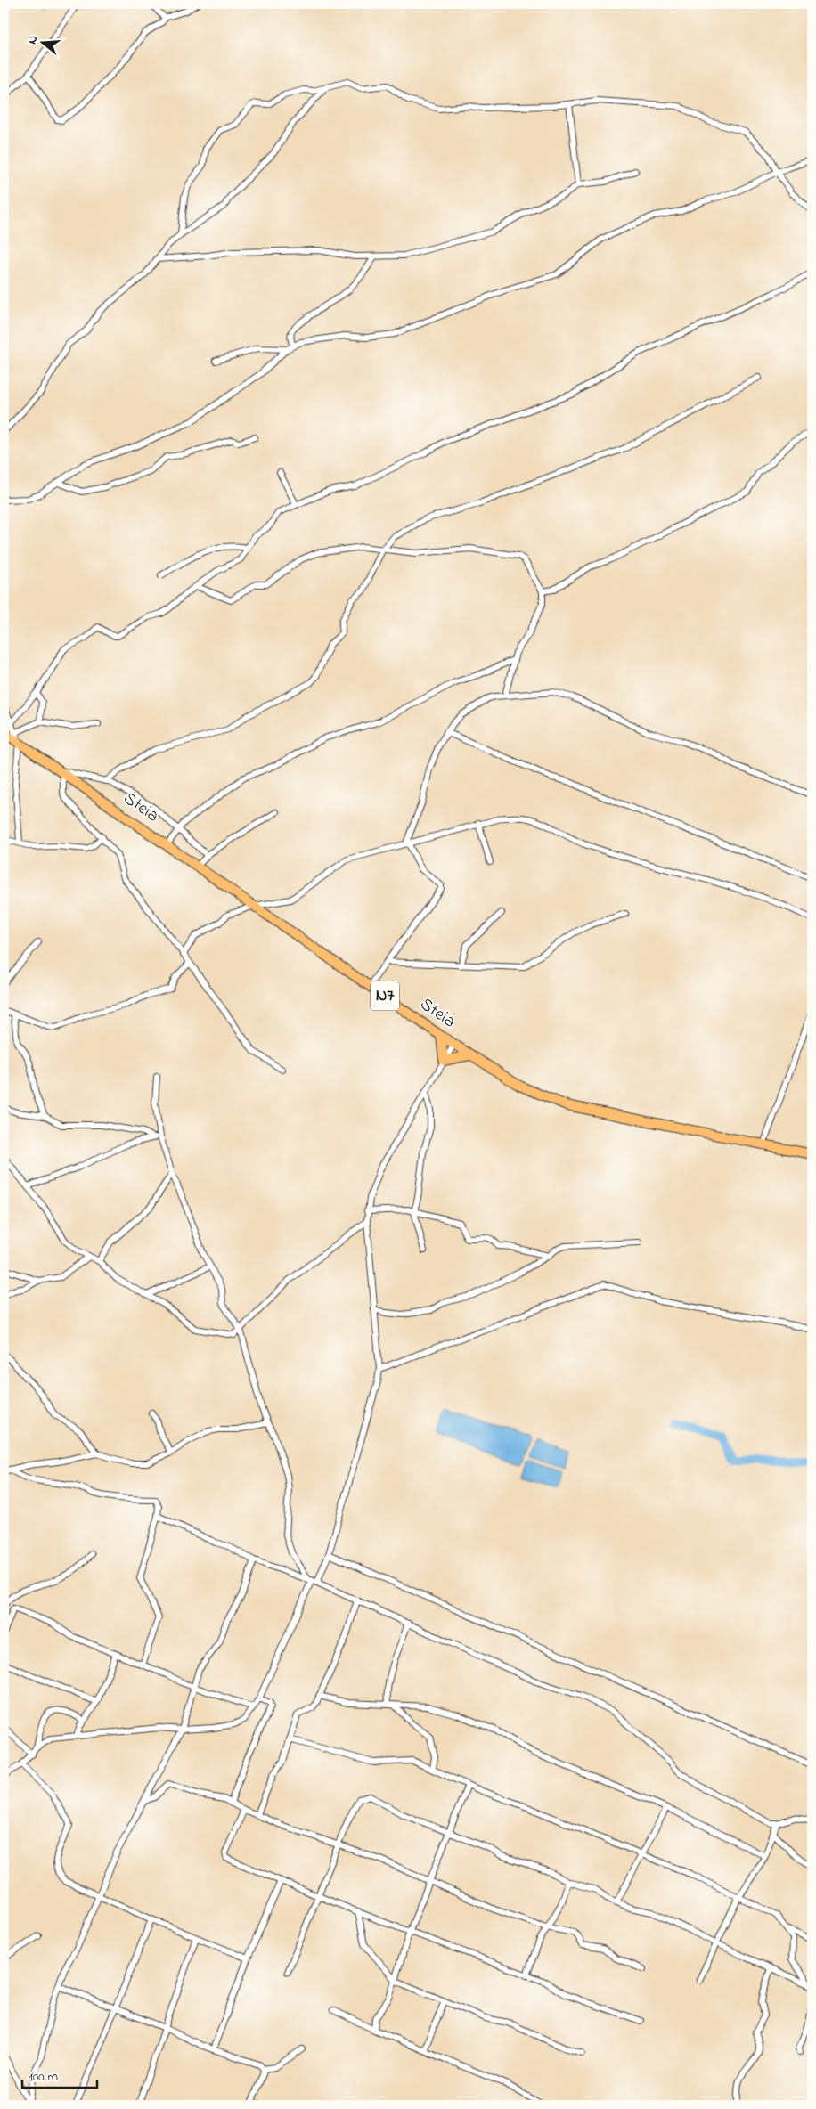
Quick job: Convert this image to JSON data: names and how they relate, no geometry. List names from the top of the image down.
{
  "streets": {
    "main road": ["Steia", "N7"]
  },
  "scale_bar": "100 m",
  "north": "left"
}
